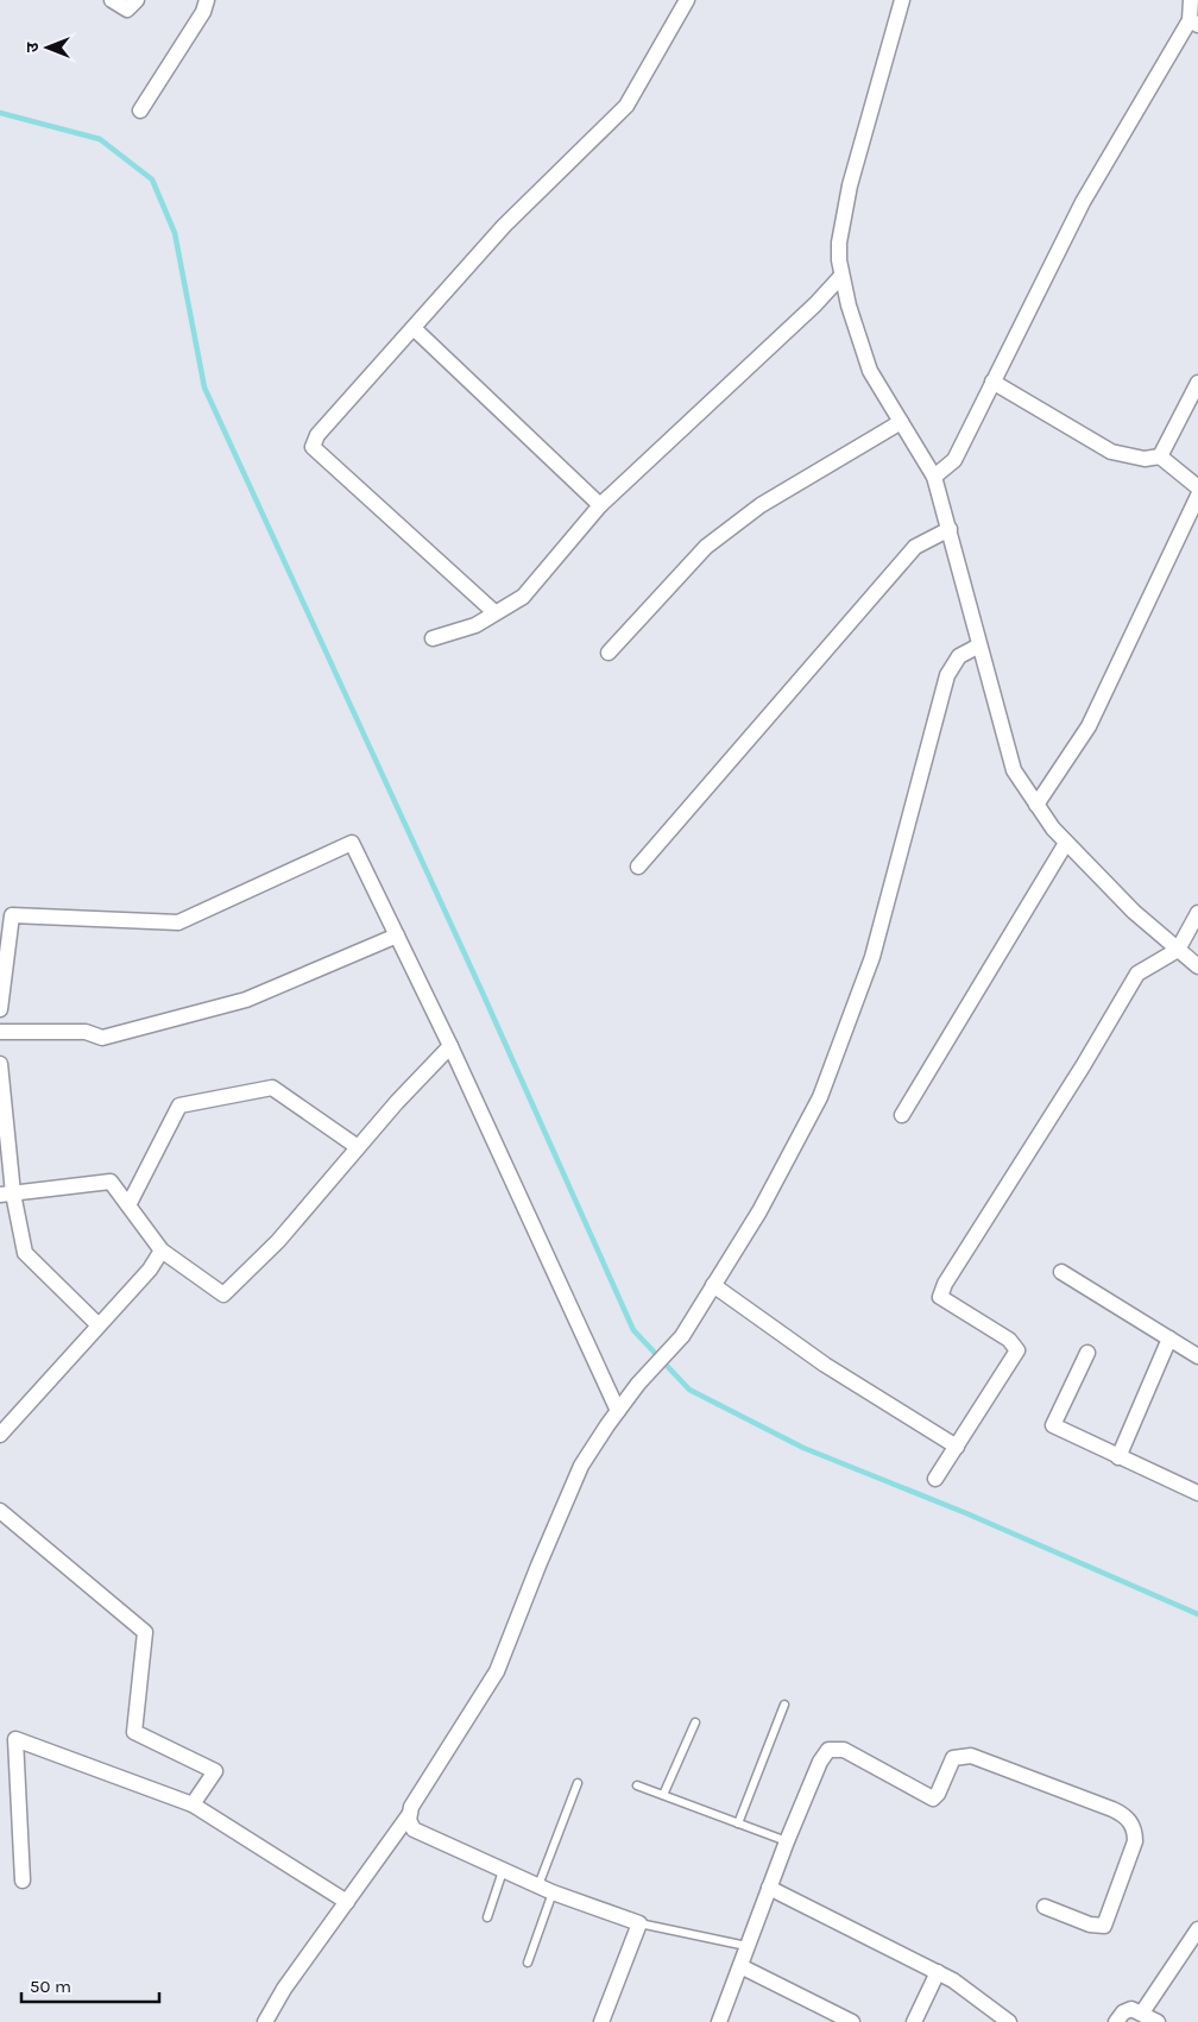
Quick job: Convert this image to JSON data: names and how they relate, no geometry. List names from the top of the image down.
{
  "scale_bar": "50 m",
  "north": "left"
}
